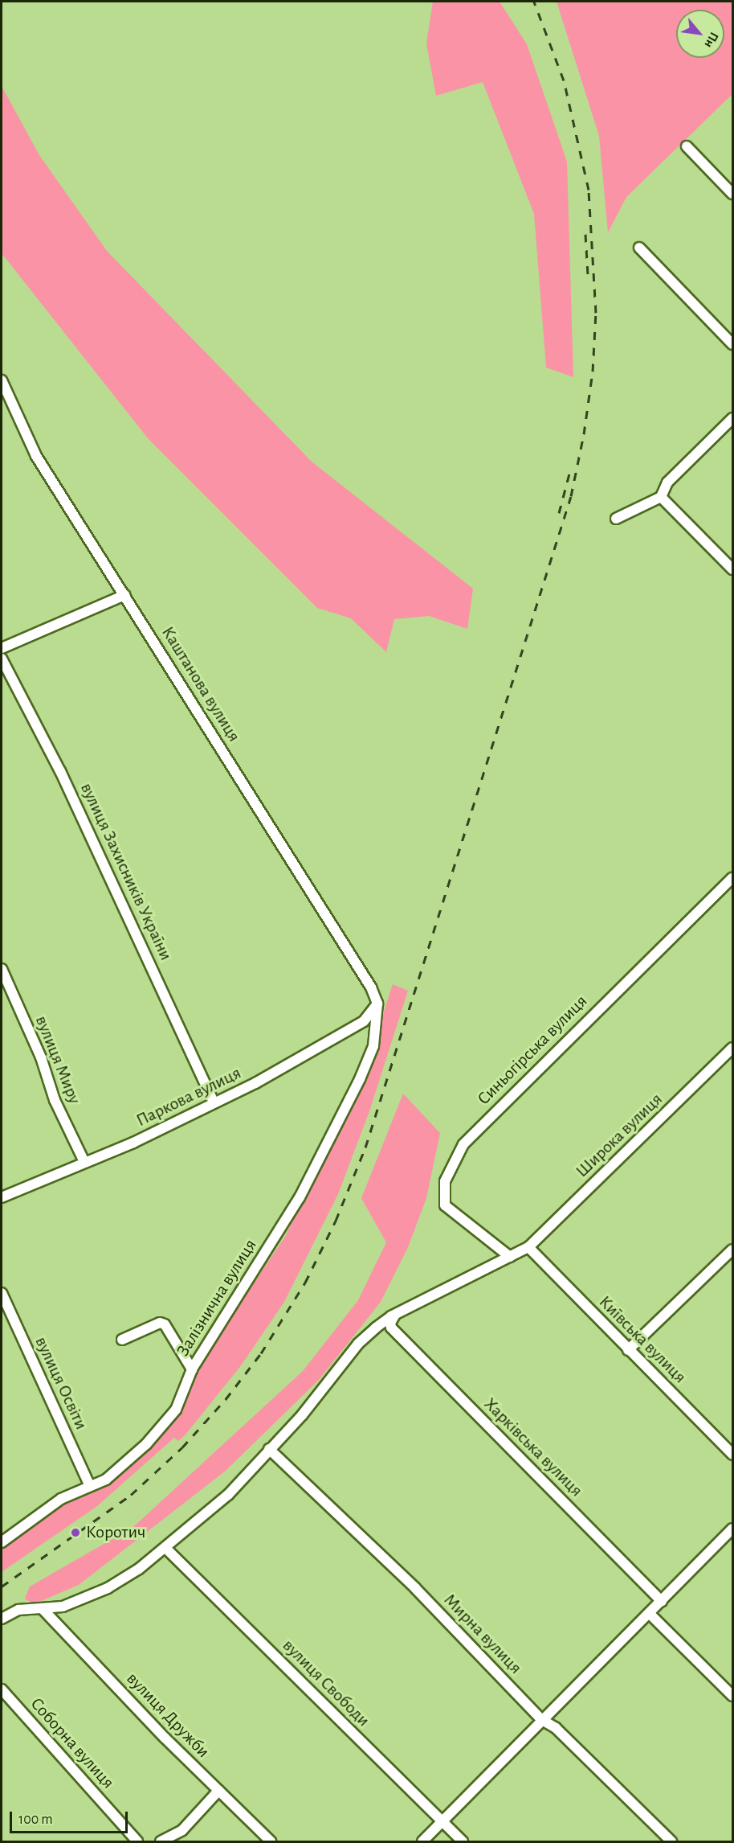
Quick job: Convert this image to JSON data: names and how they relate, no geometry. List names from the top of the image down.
{
  "streets": {
    "street": [
      "Каштанова вулиця",
      "вулиця Захисників України",
      "Синьогірська вулиця",
      "вулиця Миру",
      "Паркова вулиця",
      "Широка вулиця",
      "Залізнична вулиця",
      "Київська вулиця",
      "вулиця Освіти",
      "Харківська вулиця",
      "Мирна вулиця",
      "вулиця Свободи",
      "вулиця Дружби",
      "Соборна вулиця"
    ]
  },
  "crossings": [
    ["Каштанова вулиця", "Паркова вулиця"],
    ["Каштанова вулиця", "Залізнична вулиця"],
    ["вулиця Захисників України", "Паркова вулиця"],
    ["Синьогірська вулиця", "Широка вулиця"],
    ["вулиця Миру", "Паркова вулиця"],
    ["Паркова вулиця", "Залізнична вулиця"],
    ["Широка вулиця", "Київська вулиця"],
    ["Широка вулиця", "Харківська вулиця"],
    ["Широка вулиця", "Мирна вулиця"],
    ["Широка вулиця", "вулиця Свободи"],
    ["Широка вулиця", "вулиця Дружби"],
    ["Залізнична вулиця", "вулиця Освіти"]
  ],
  "places": ["Коротич"],
  "scale_bar": "100 m",
  "north": "bottom right"
}
